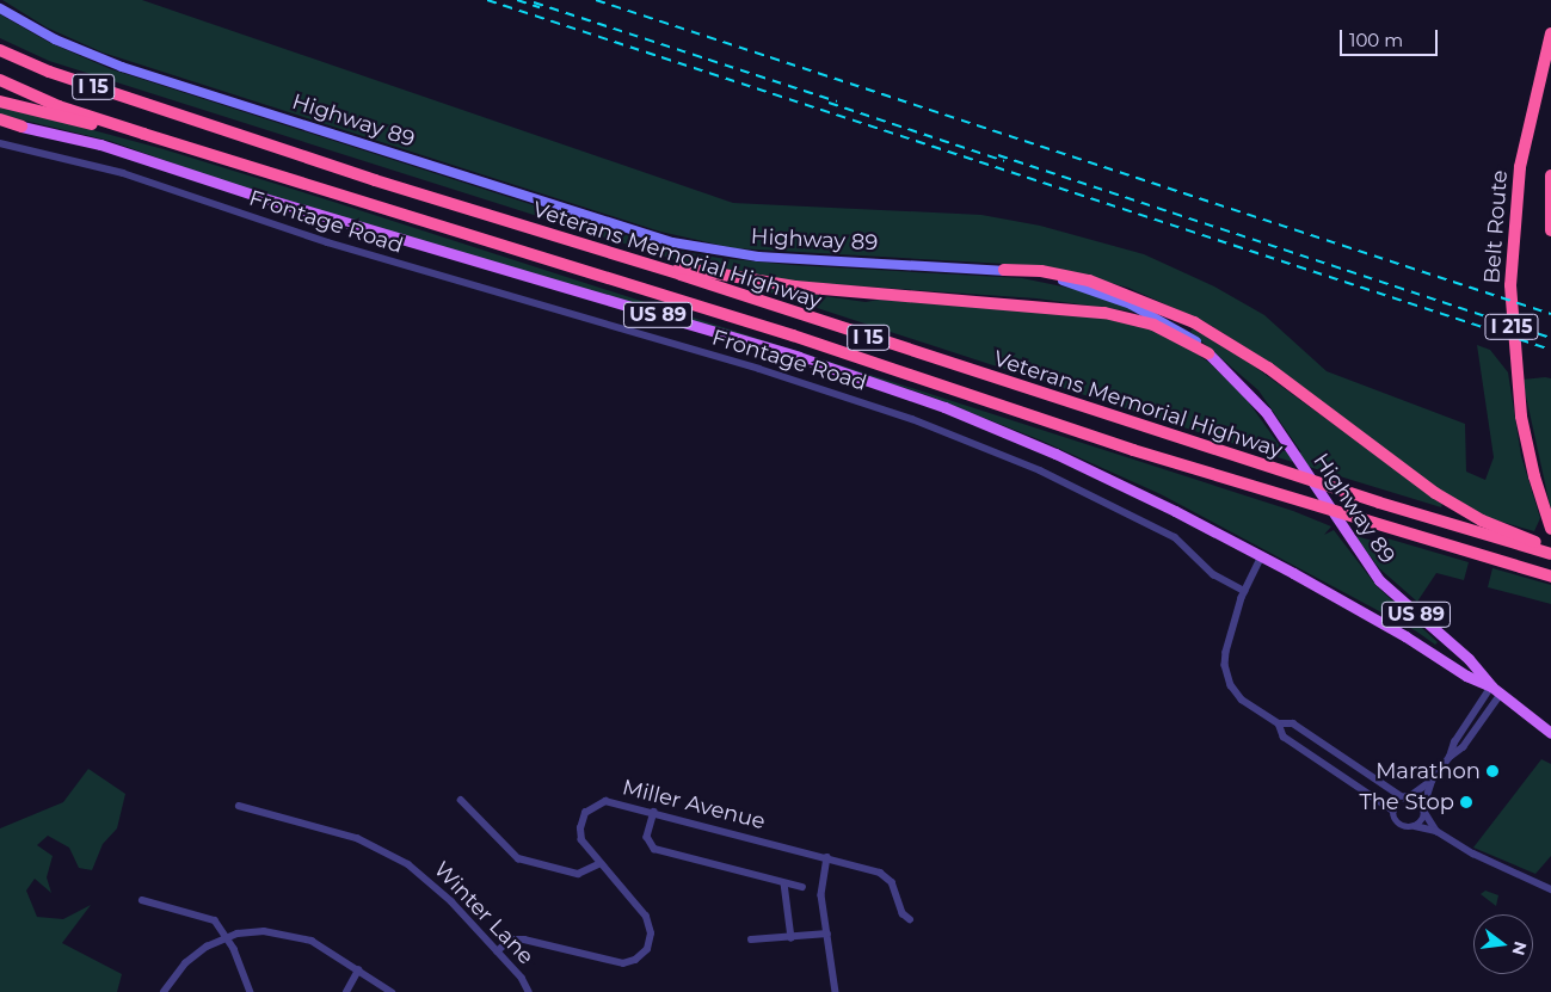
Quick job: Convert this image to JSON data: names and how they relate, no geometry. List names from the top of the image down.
{
  "streets": {
    "highway": [
      "I 15",
      "Belt Route",
      "Veterans Memorial Highway",
      "I 215"
    ],
    "main road": ["Highway 89", "US 89"],
    "street": ["Frontage Road", "Miller Avenue", "Winter Lane"]
  },
  "crossings": [
    ["Miller Avenue", "Winter Lane"]
  ],
  "places": ["Marathon", "The Stop"],
  "scale_bar": "100 m",
  "north": "right"
}
